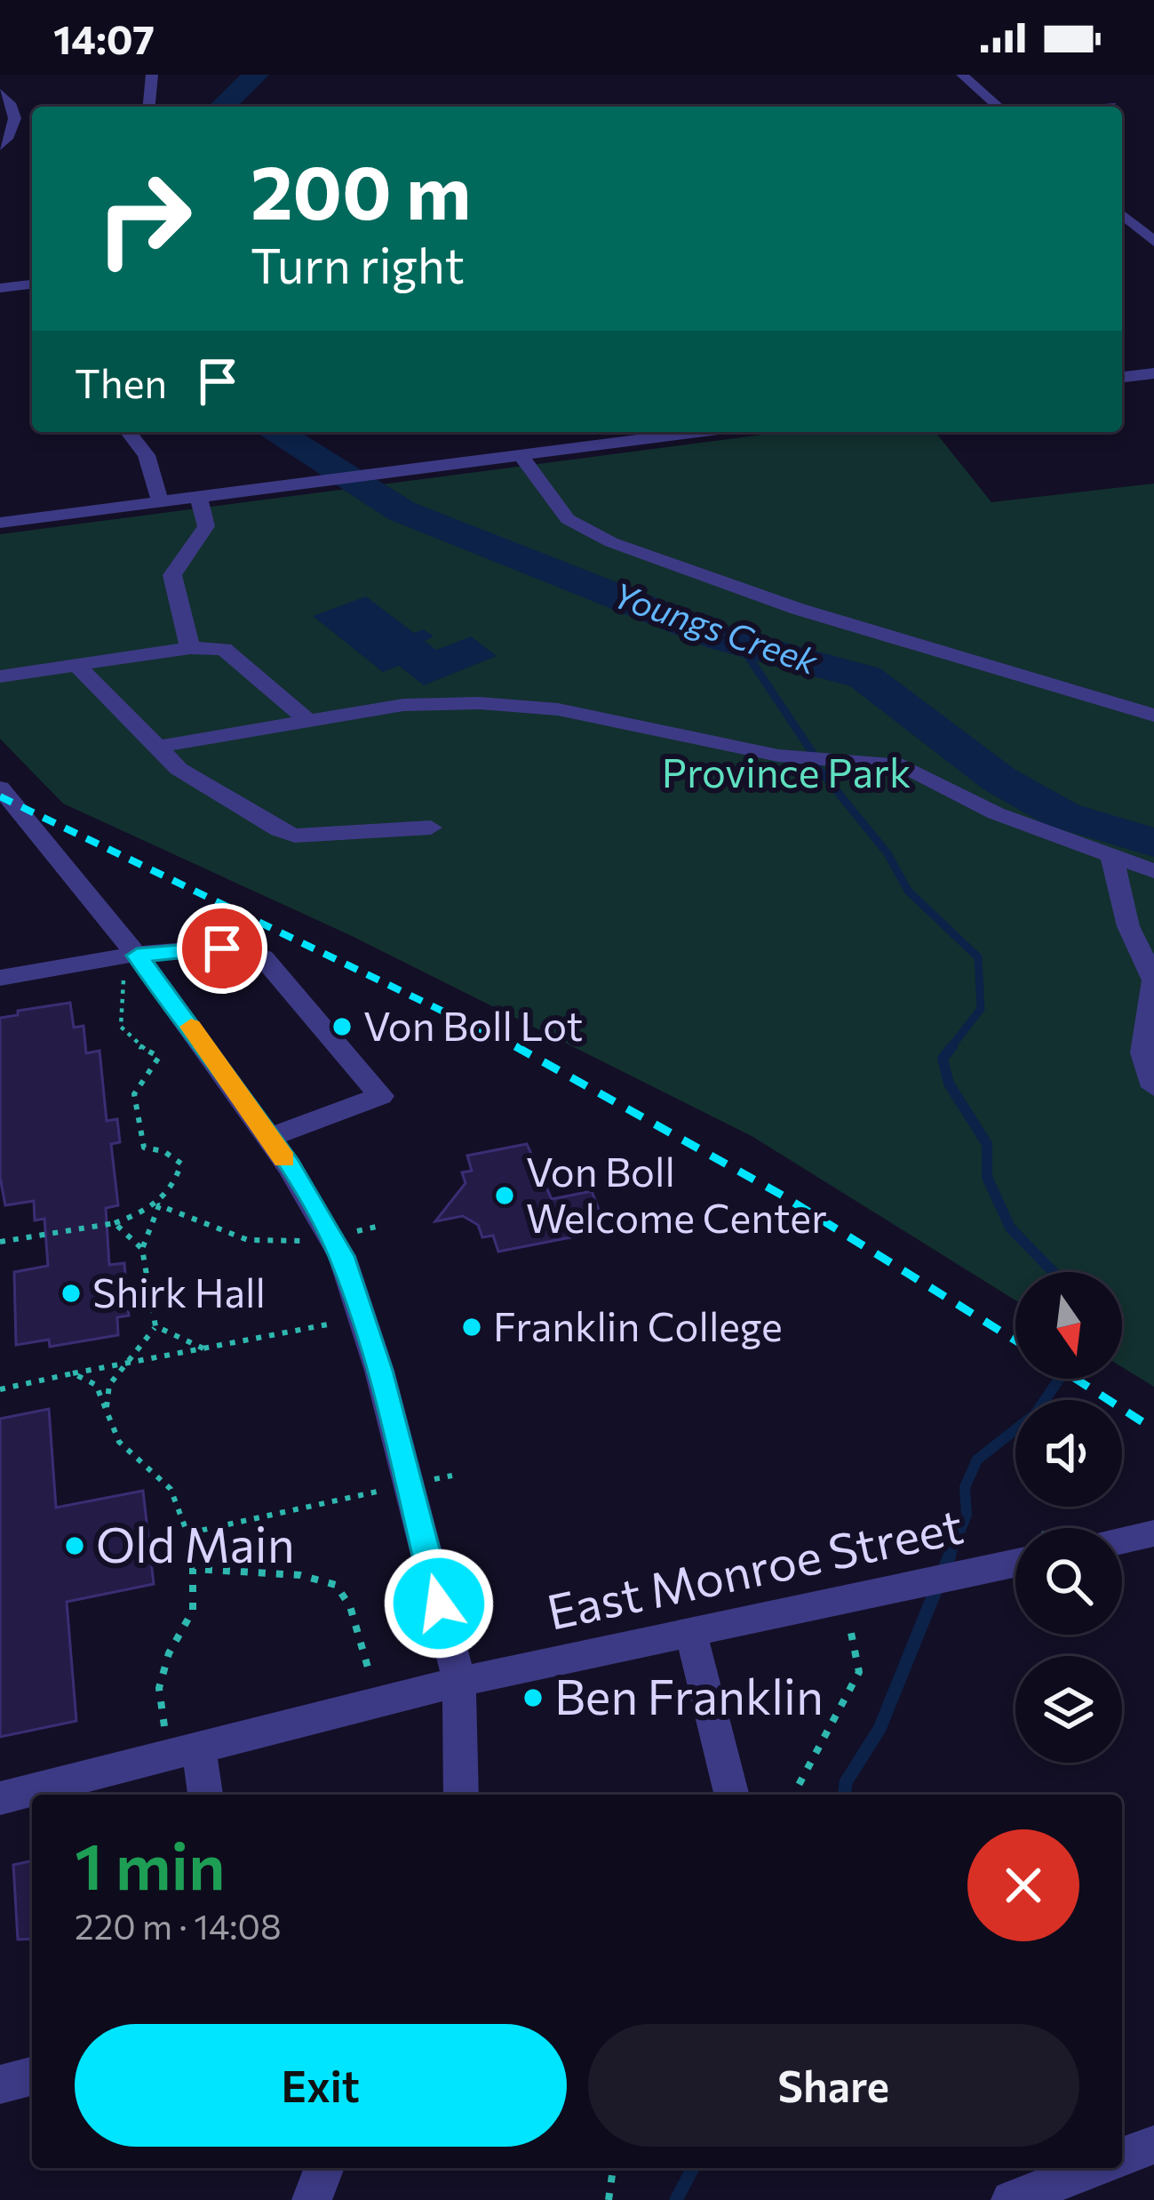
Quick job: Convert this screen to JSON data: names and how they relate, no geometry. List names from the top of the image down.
{
  "streets": {
    "street": ["East Monroe Street"]
  },
  "water": ["Youngs Creek"],
  "parks": ["Province Park"],
  "places": [
    "Von Boll Lot",
    "Von Boll Welcome Center",
    "Shirk Hall",
    "Franklin College",
    "Old Main",
    "Ben Franklin"
  ],
  "north": "bottom",
  "page": {
    "status": "14:07",
    "turn": ["200 m", "Turn right"],
    "then": "Then",
    "heading": ["1 min", "220 m · 14:08"],
    "buttons": ["Exit", "Share"]
  }
}
